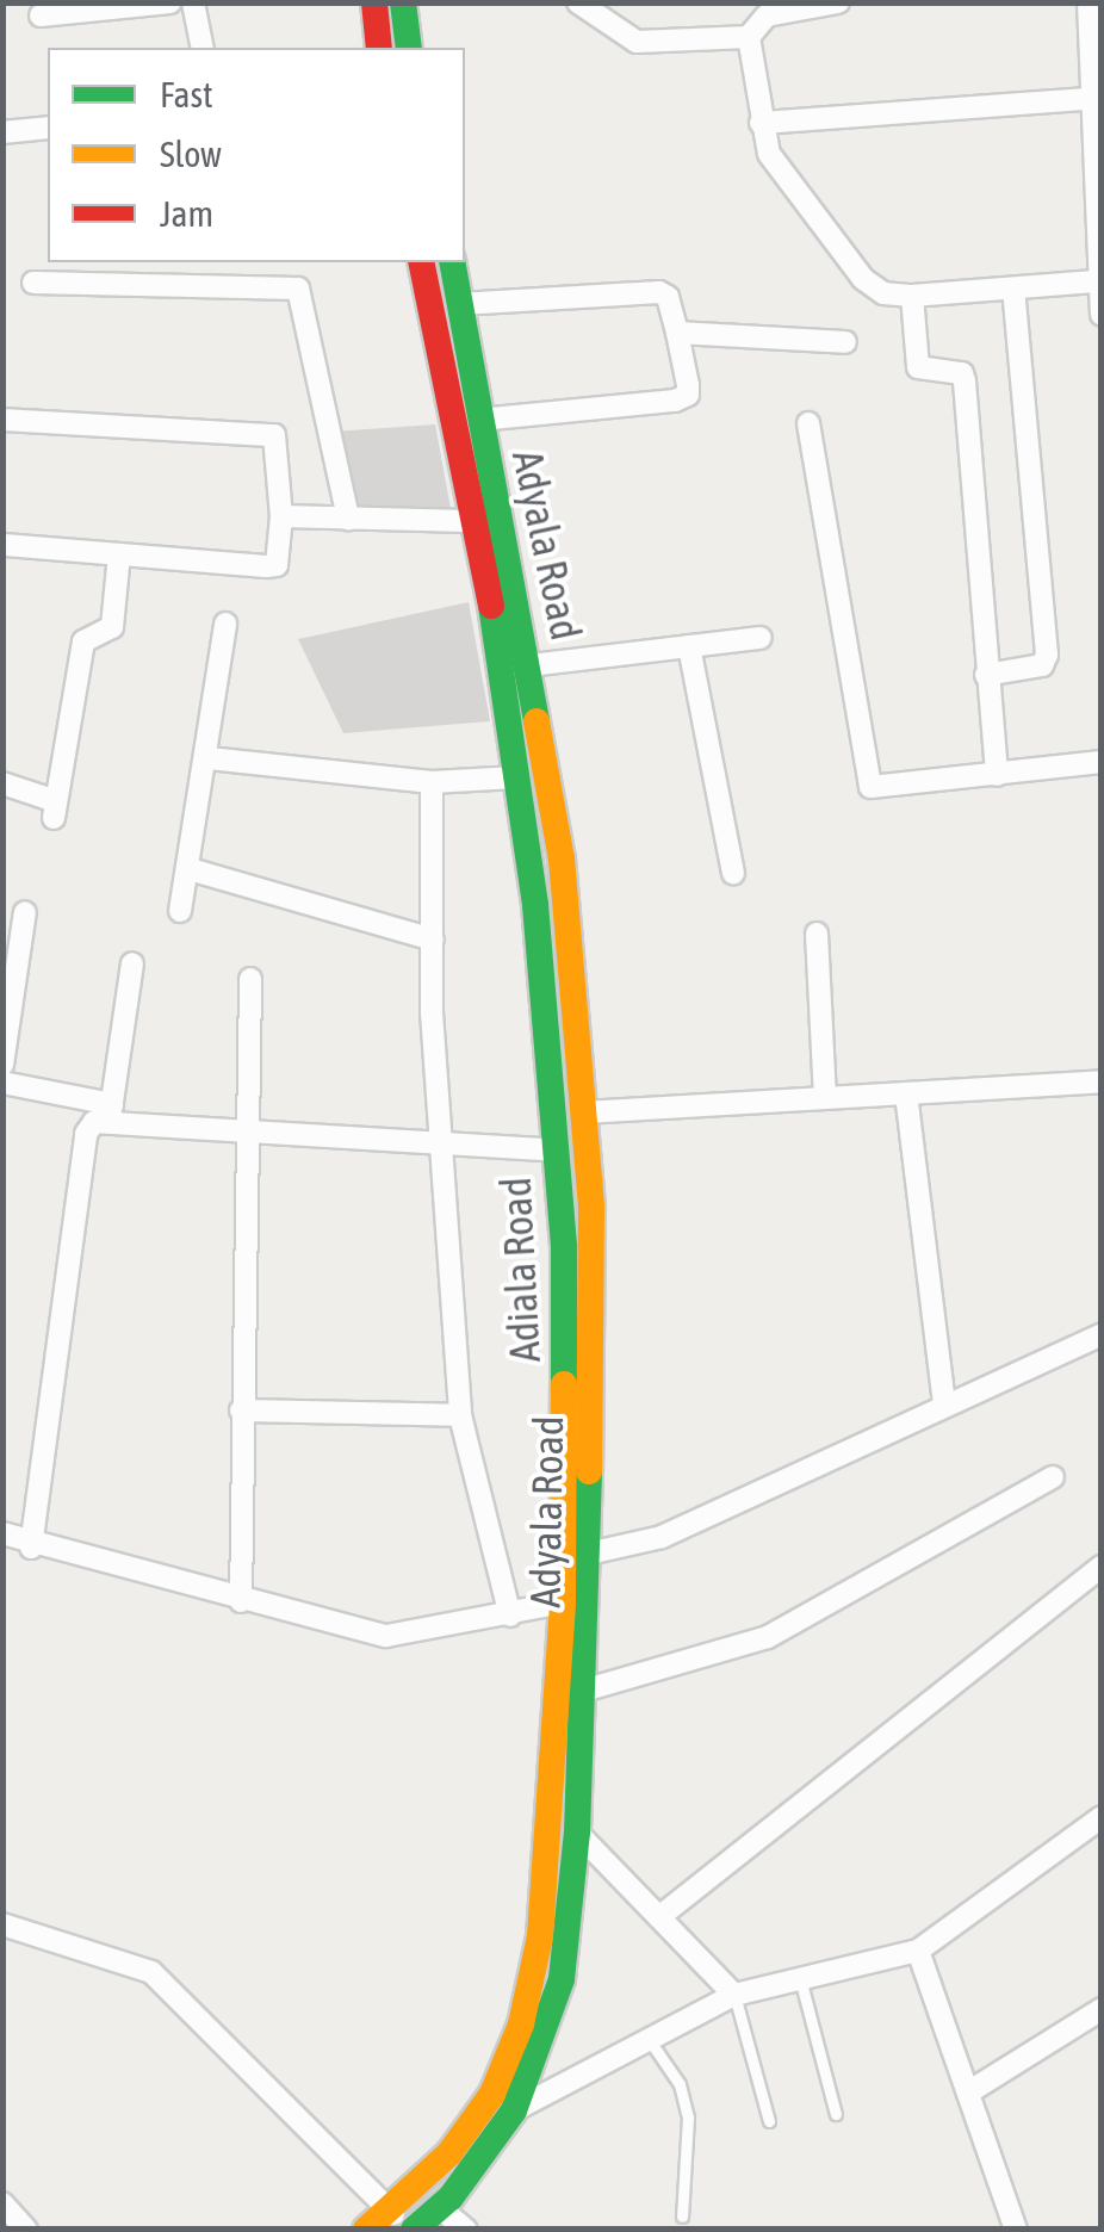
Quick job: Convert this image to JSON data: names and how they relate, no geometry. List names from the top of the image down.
{
  "streets": {
    "main road": ["Adyala Road", "Adiala Road"]
  },
  "legend": ["Fast", "Slow", "Jam"]
}
